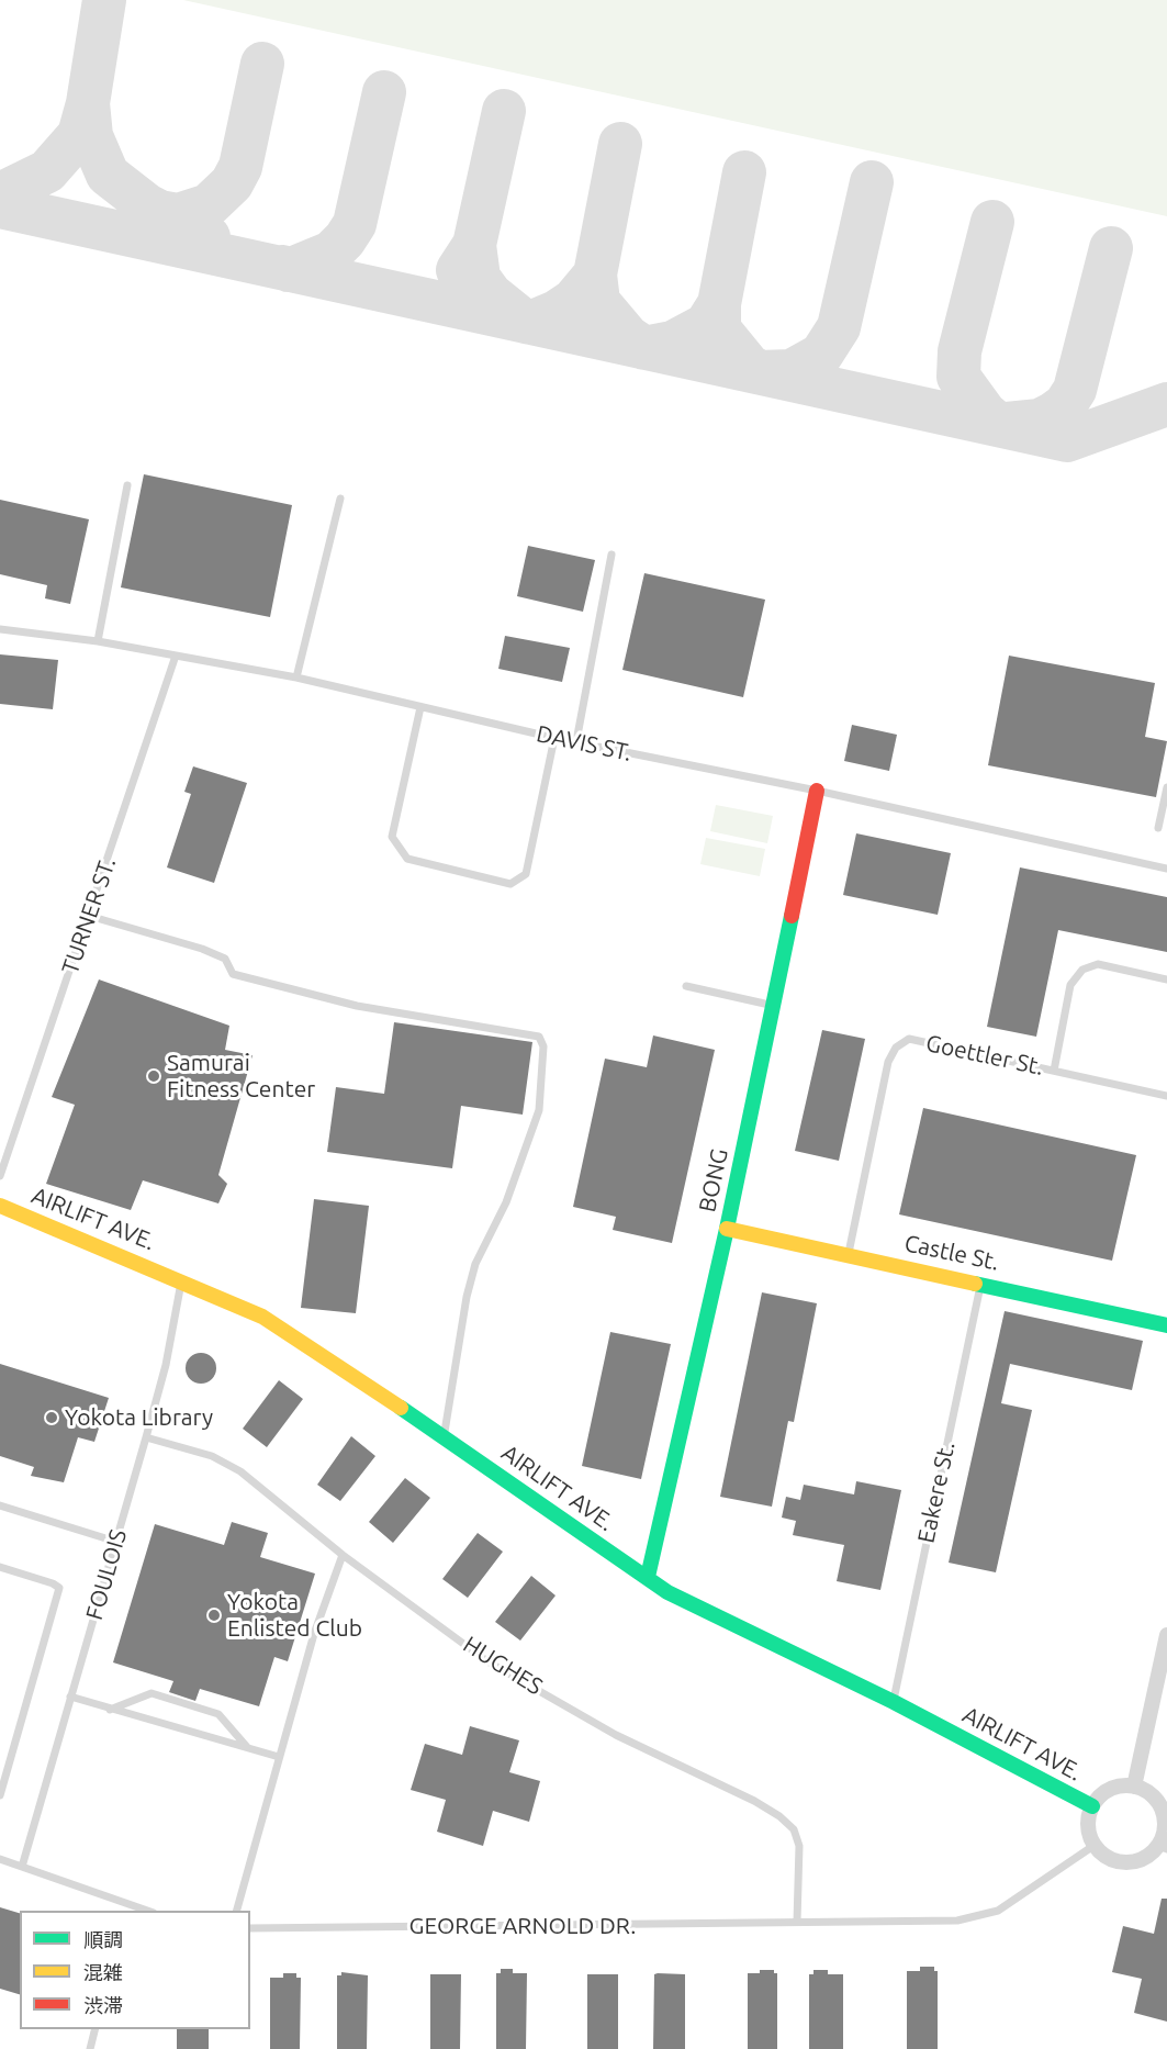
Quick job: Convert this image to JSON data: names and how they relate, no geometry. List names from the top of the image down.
{
  "streets": {
    "street": ["BONG", "AIRLIFT AVE.", "Castle St."],
    "lane": [
      "DAVIS ST.",
      "TURNER ST.",
      "Goettler St.",
      "Eakere St.",
      "FOULOIS",
      "HUGHES",
      "GEORGE ARNOLD DR."
    ]
  },
  "crossings": [
    ["DAVIS ST.", "TURNER ST."],
    ["DAVIS ST.", "BONG"],
    ["Goettler St.", "Castle St."],
    ["BONG", "AIRLIFT AVE."],
    ["BONG", "Castle St."],
    ["AIRLIFT AVE.", "Eakere St."],
    ["AIRLIFT AVE.", "FOULOIS"],
    ["AIRLIFT AVE.", "GEORGE ARNOLD DR."],
    ["Castle St.", "Eakere St."],
    ["FOULOIS", "HUGHES"],
    ["HUGHES", "GEORGE ARNOLD DR."]
  ],
  "places": ["Samurai Fitness Center", "Yokota Library", "Yokota Enlisted Club"],
  "legend": ["順調", "混雑", "渋滞"]
}
